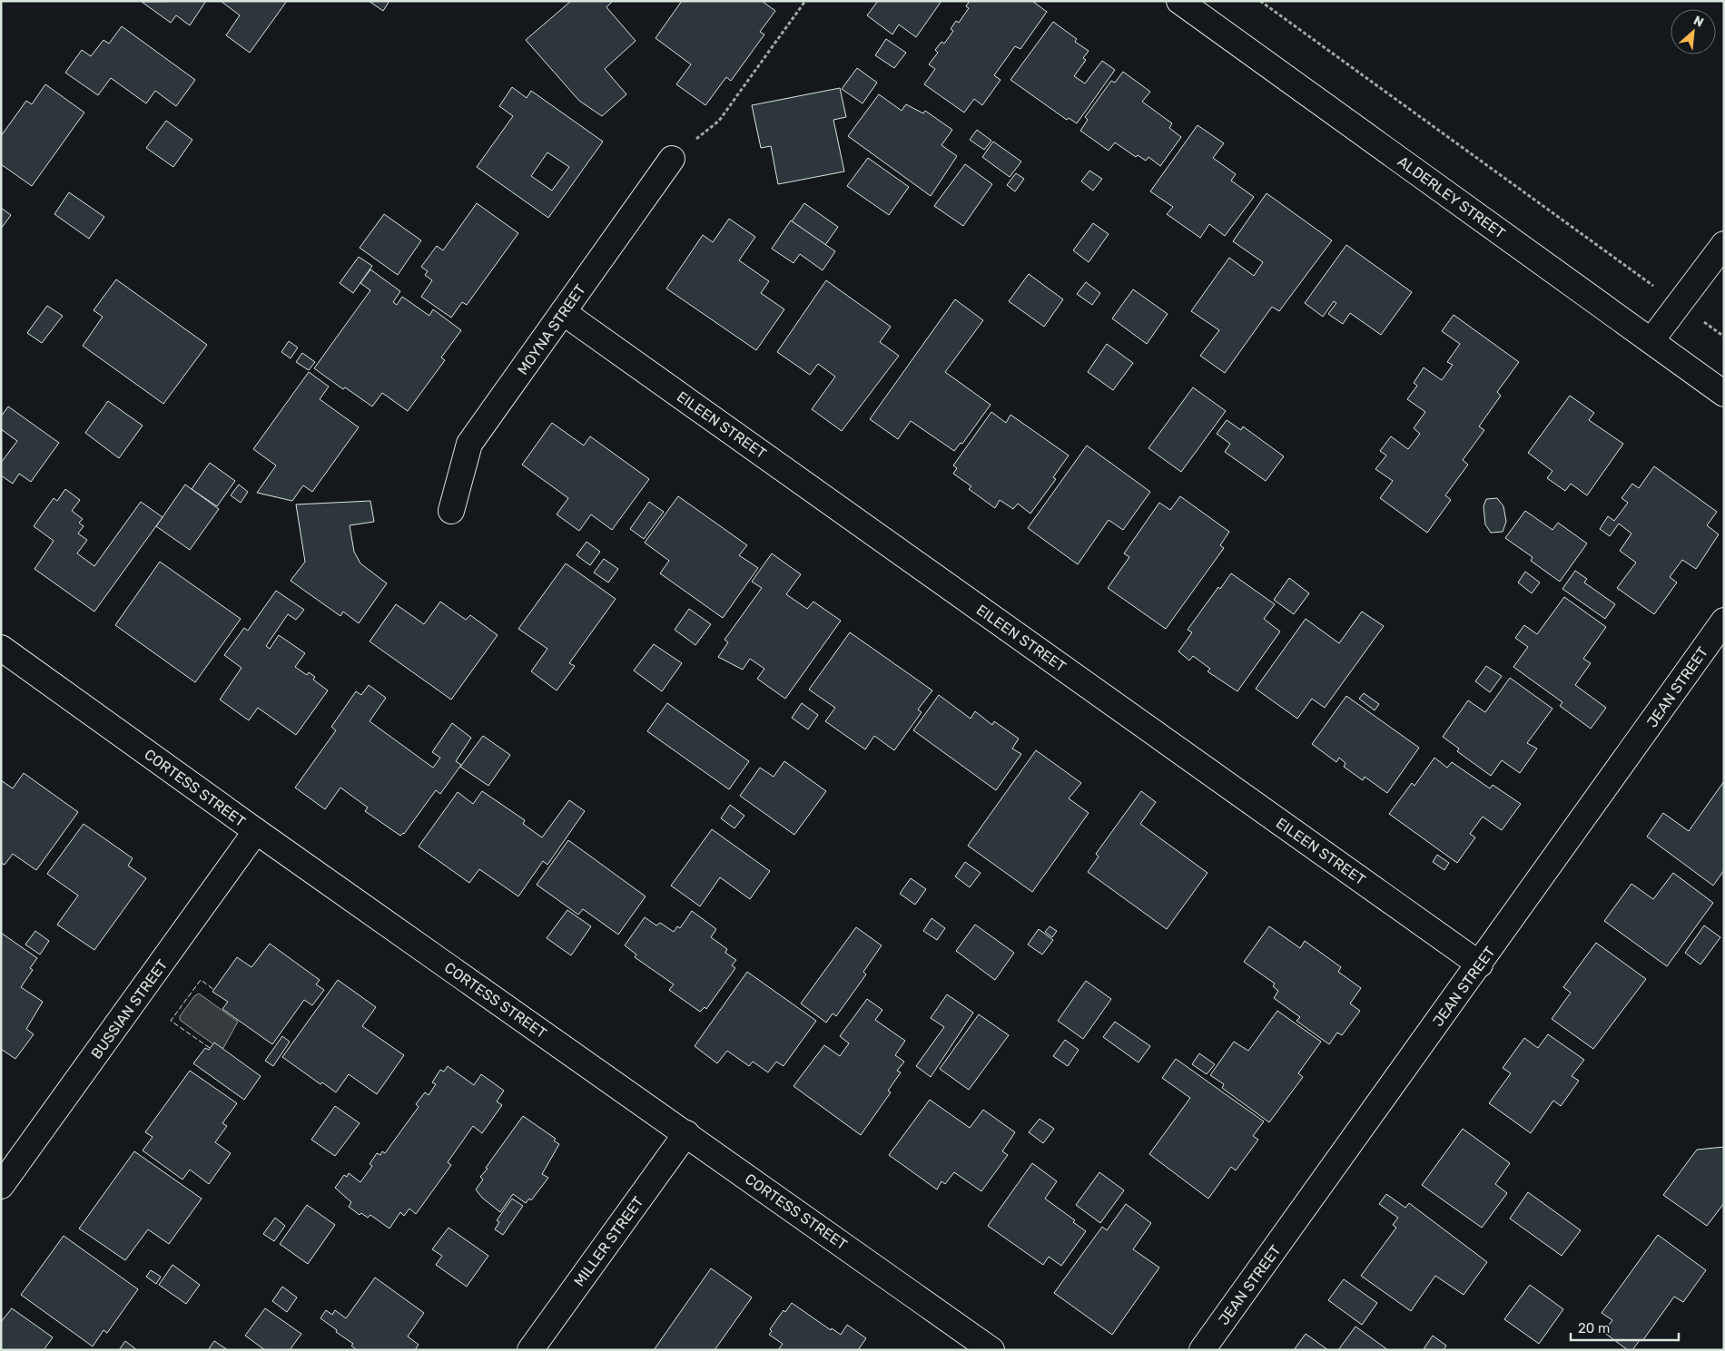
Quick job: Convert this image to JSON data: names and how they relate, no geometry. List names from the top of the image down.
{
  "streets": {
    "street": [
      "ALDERLEY STREET",
      "MOYNA STREET",
      "EILEEN STREET",
      "JEAN STREET",
      "CORTESS STREET",
      "BUSSIAN STREET",
      "MILLER STREET"
    ]
  },
  "crossings": [
    ["MOYNA STREET", "EILEEN STREET"],
    ["EILEEN STREET", "JEAN STREET"],
    ["CORTESS STREET", "BUSSIAN STREET"],
    ["CORTESS STREET", "MILLER STREET"]
  ],
  "scale_bar": "20 m",
  "north": "top right"
}
